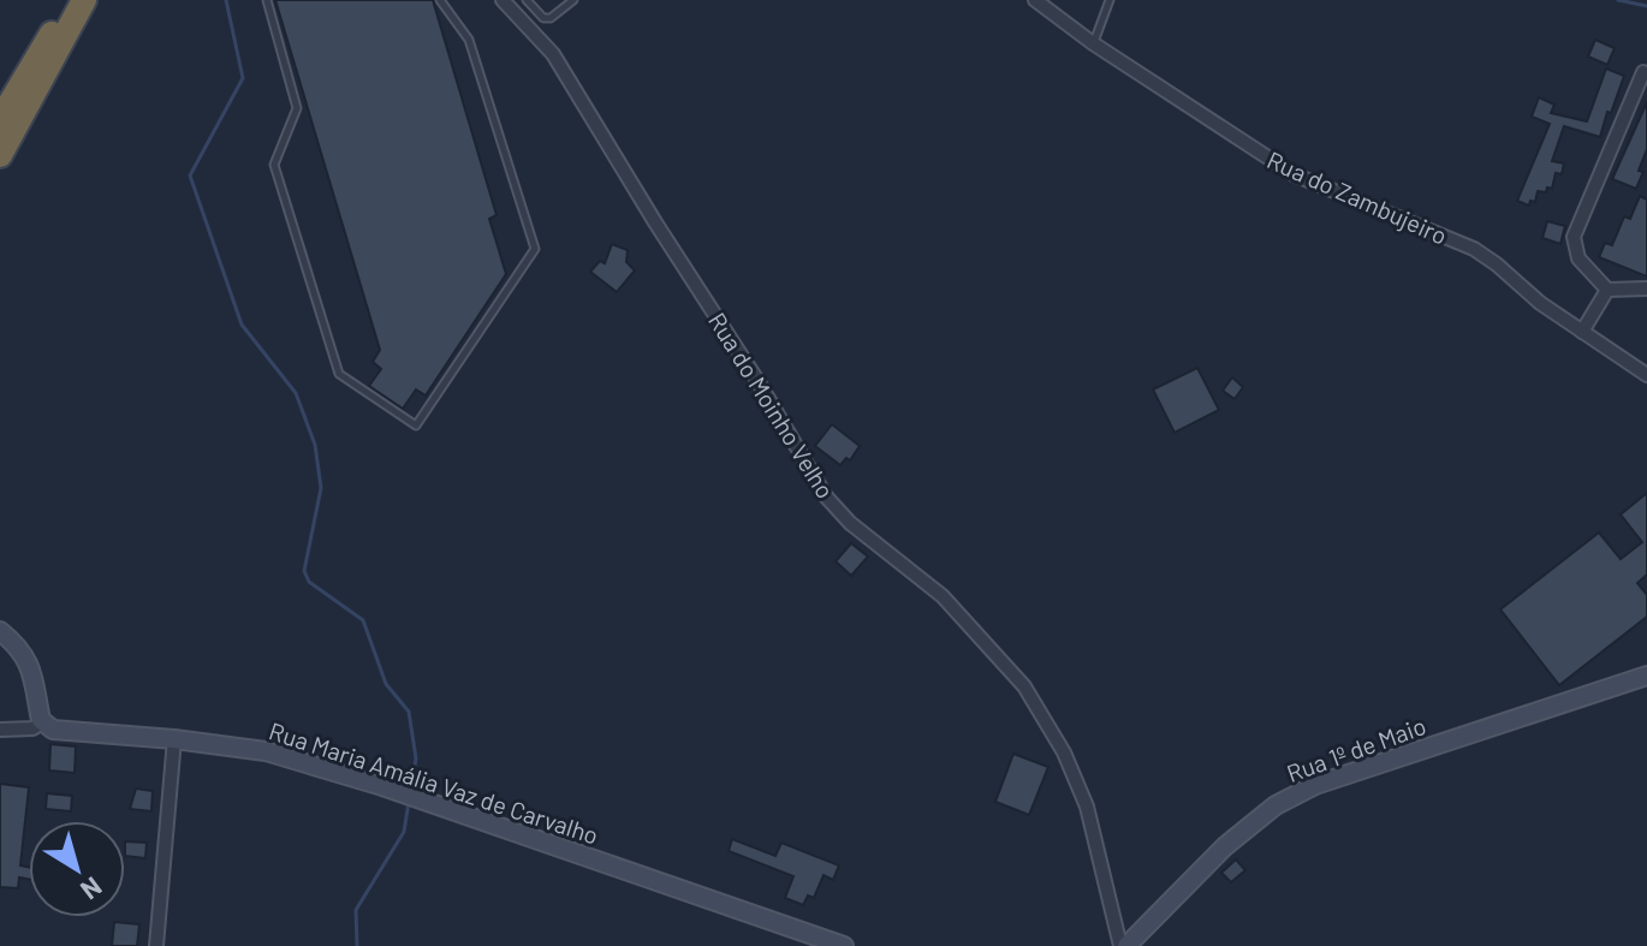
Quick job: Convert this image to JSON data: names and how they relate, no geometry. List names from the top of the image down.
{
  "streets": {
    "street": [
      "Rua do Zambujeiro",
      "Rua do Moinho Velho",
      "Rua 1º de Maio",
      "Rua Maria Amália Vaz de Carvalho"
    ]
  },
  "crossings": [
    ["Rua do Moinho Velho", "Rua 1º de Maio"]
  ],
  "north": "bottom right"
}
